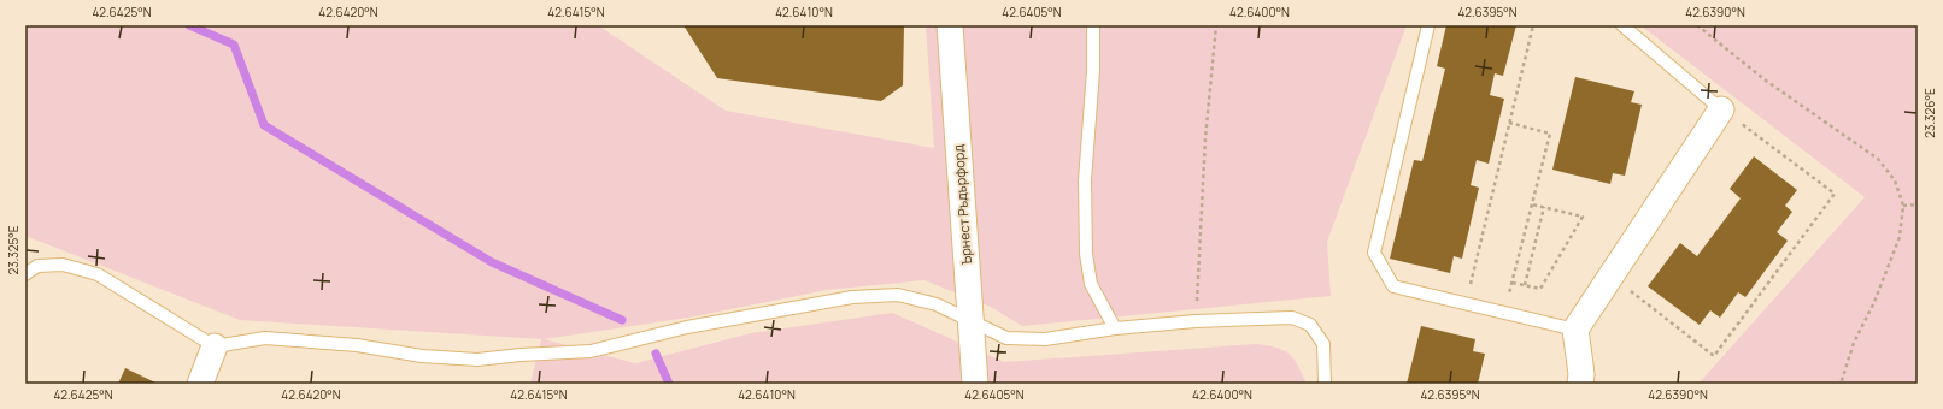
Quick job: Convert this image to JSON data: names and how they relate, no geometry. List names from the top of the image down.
{
  "streets": {
    "street": ["Ърнест Ръдърфорд"]
  },
  "coordinates": [
    "42.6425°N",
    "42.6420°N",
    "42.6415°N",
    "42.6410°N",
    "42.6405°N",
    "42.6400°N",
    "42.6395°N",
    "42.6390°N",
    "23.326°E",
    "23.325°E"
  ]
}
